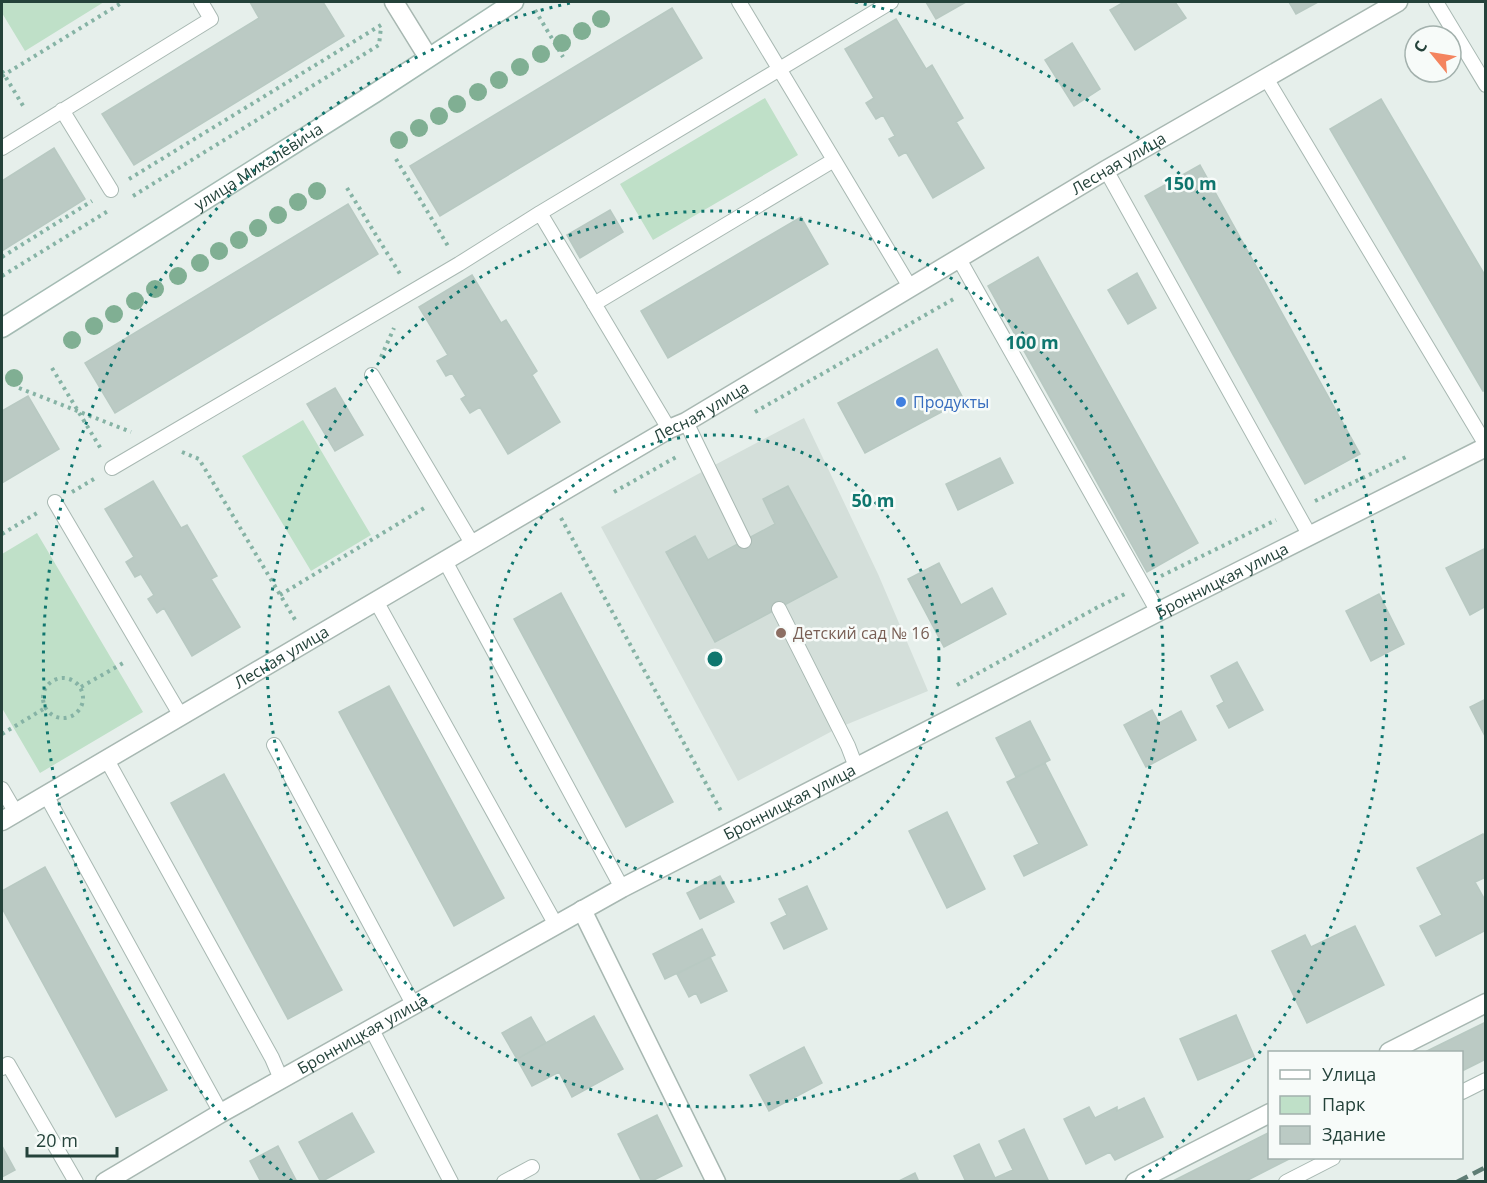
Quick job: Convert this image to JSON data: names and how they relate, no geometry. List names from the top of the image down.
{
  "streets": {
    "street": ["Лесная улица", "улица Михалевича", "Бронницкая улица"]
  },
  "places": ["Продукты", "Детский сад № 16"],
  "legend": ["Улица", "Парк", "Здание"],
  "scale_bar": "20 m",
  "north": "top left",
  "rings": ["150 m", "100 m", "50 m"]
}
